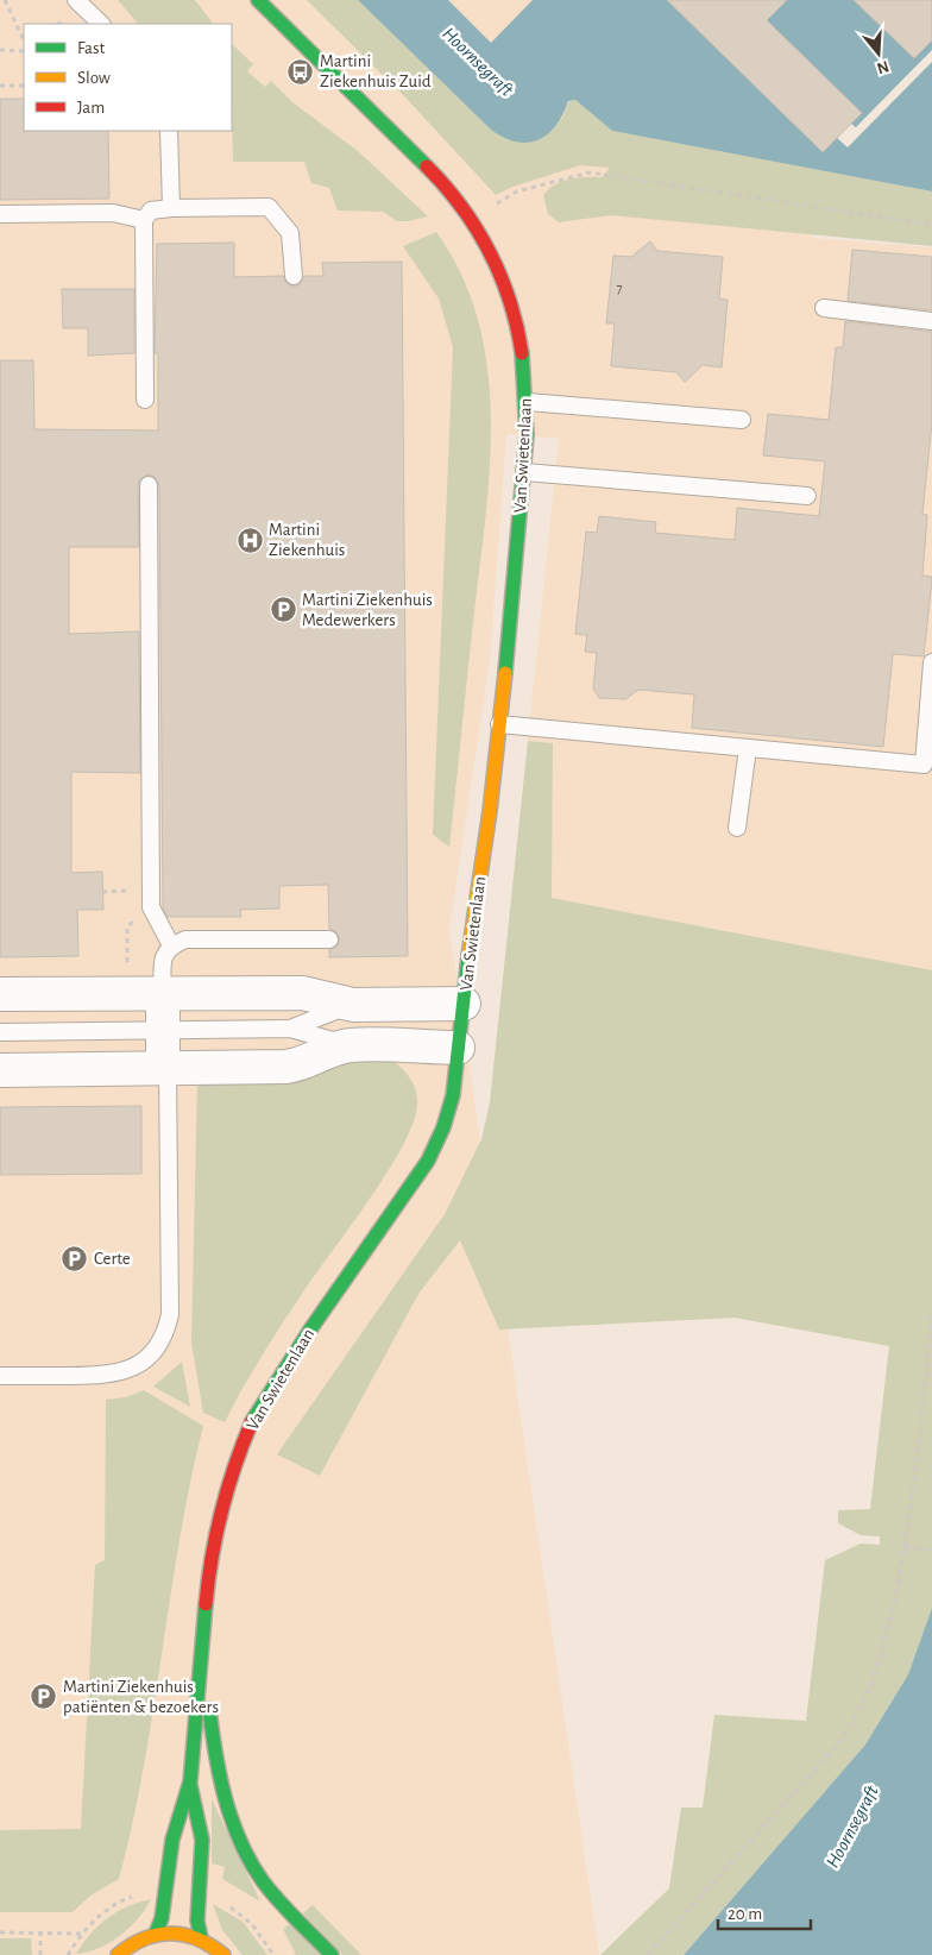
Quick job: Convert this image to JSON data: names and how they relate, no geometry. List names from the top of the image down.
{
  "streets": {
    "street": ["Van Swietenlaan"]
  },
  "water": ["Hoornsegraft"],
  "places": {
    "bus stop": ["Martini Ziekenhuis Zuid"],
    "hospital": ["Martini Ziekenhuis"],
    "parking": ["Martini Ziekenhuis Medewerkers", "Certe", "Martini Ziekenhuis patiënten & bezoekers"]
  },
  "house_numbers": ["7"],
  "legend": ["Fast", "Slow", "Jam"],
  "scale_bar": "20 m",
  "north": "bottom"
}
